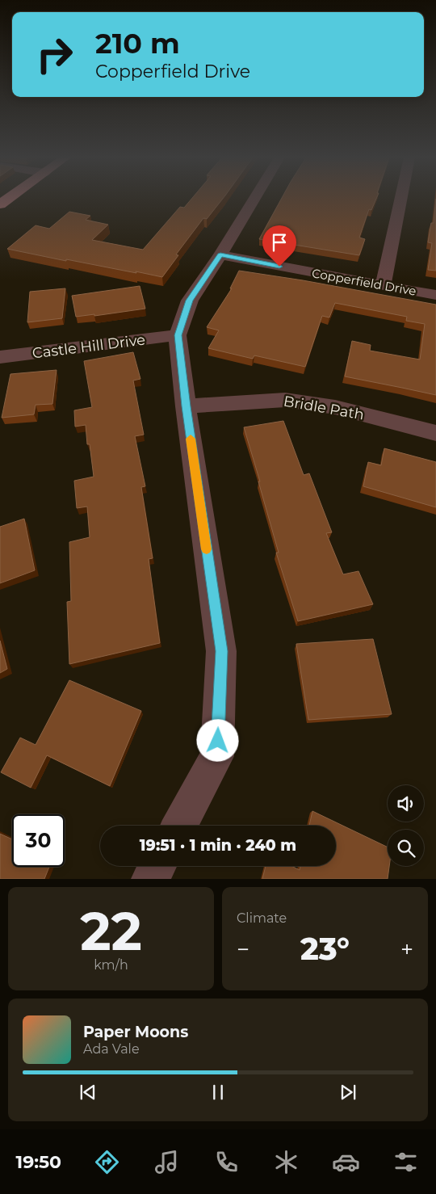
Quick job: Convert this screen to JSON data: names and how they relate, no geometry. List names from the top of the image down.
{
  "streets": {
    "street": ["Copperfield Drive", "Castle Hill Drive", "Bridle Path"]
  },
  "page": {
    "turn": ["210 m", "Copperfield Drive"],
    "limit": "30",
    "trip": "19:51 · 1 min · 240 m",
    "tile": [
      ["22", "km/h"],
      "Climate"
    ],
    "heat": ["−", "23°", "+"],
    "song": ["Paper Moons", "Ada Vale"],
    "tabs": "19:50"
  }
}
